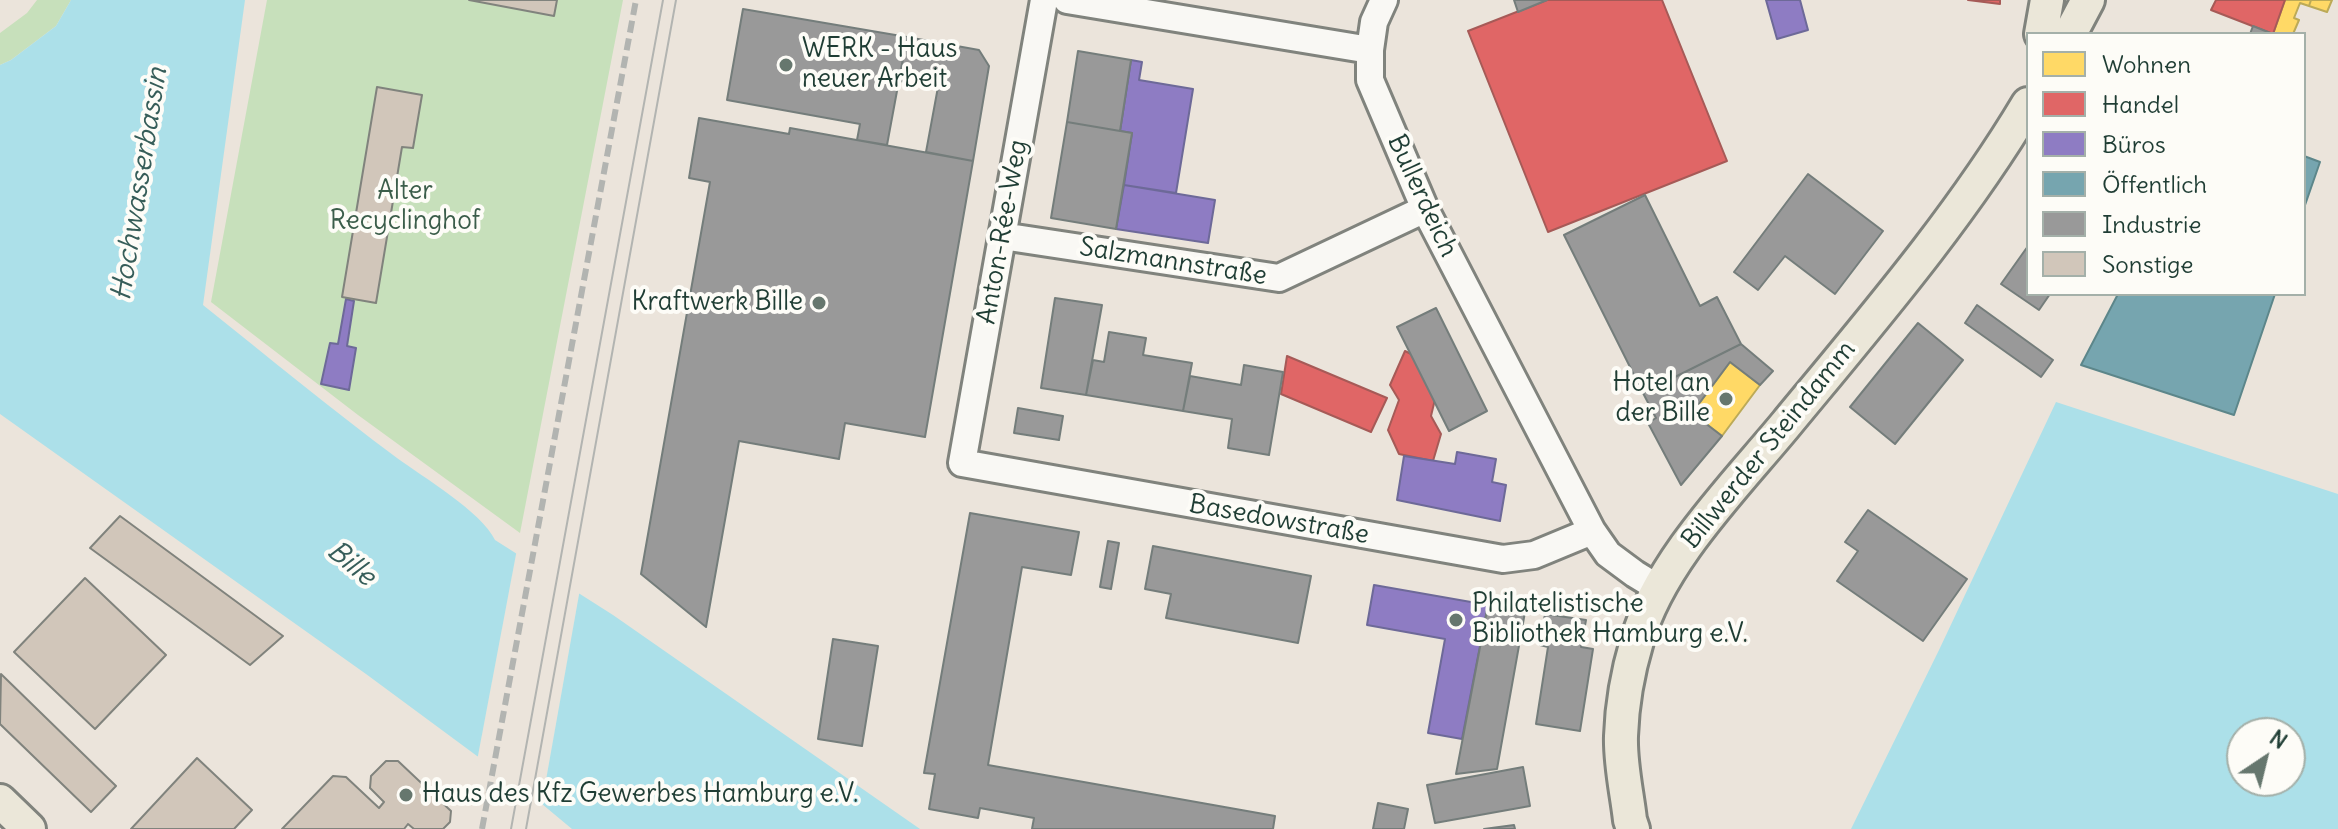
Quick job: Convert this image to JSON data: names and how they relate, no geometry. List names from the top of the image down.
{
  "streets": {
    "main road": ["Billwerder Steindamm"],
    "street": [
      "Bullerdeich",
      "Anton-Rée-Weg",
      "Salzmannstraße",
      "Basedowstraße"
    ]
  },
  "crossings": [
    ["Bullerdeich", "Salzmannstraße"],
    ["Bullerdeich", "Billwerder Steindamm"],
    ["Bullerdeich", "Basedowstraße"],
    ["Anton-Rée-Weg", "Salzmannstraße"],
    ["Anton-Rée-Weg", "Basedowstraße"]
  ],
  "water": ["Hochwasserbassin", "Bille"],
  "parks": ["Alter Recyclinghof"],
  "places": [
    "WERK - Haus neuer Arbeit",
    "Kraftwerk Bille",
    "Hotel an der Bille",
    "Philatelistische Bibliothek Hamburg e.V.",
    "Haus des Kfz Gewerbes Hamburg e.V."
  ],
  "legend": [
    "Wohnen",
    "Handel",
    "Büros",
    "Öffentlich",
    "Industrie",
    "Sonstige"
  ],
  "north": "top right"
}
